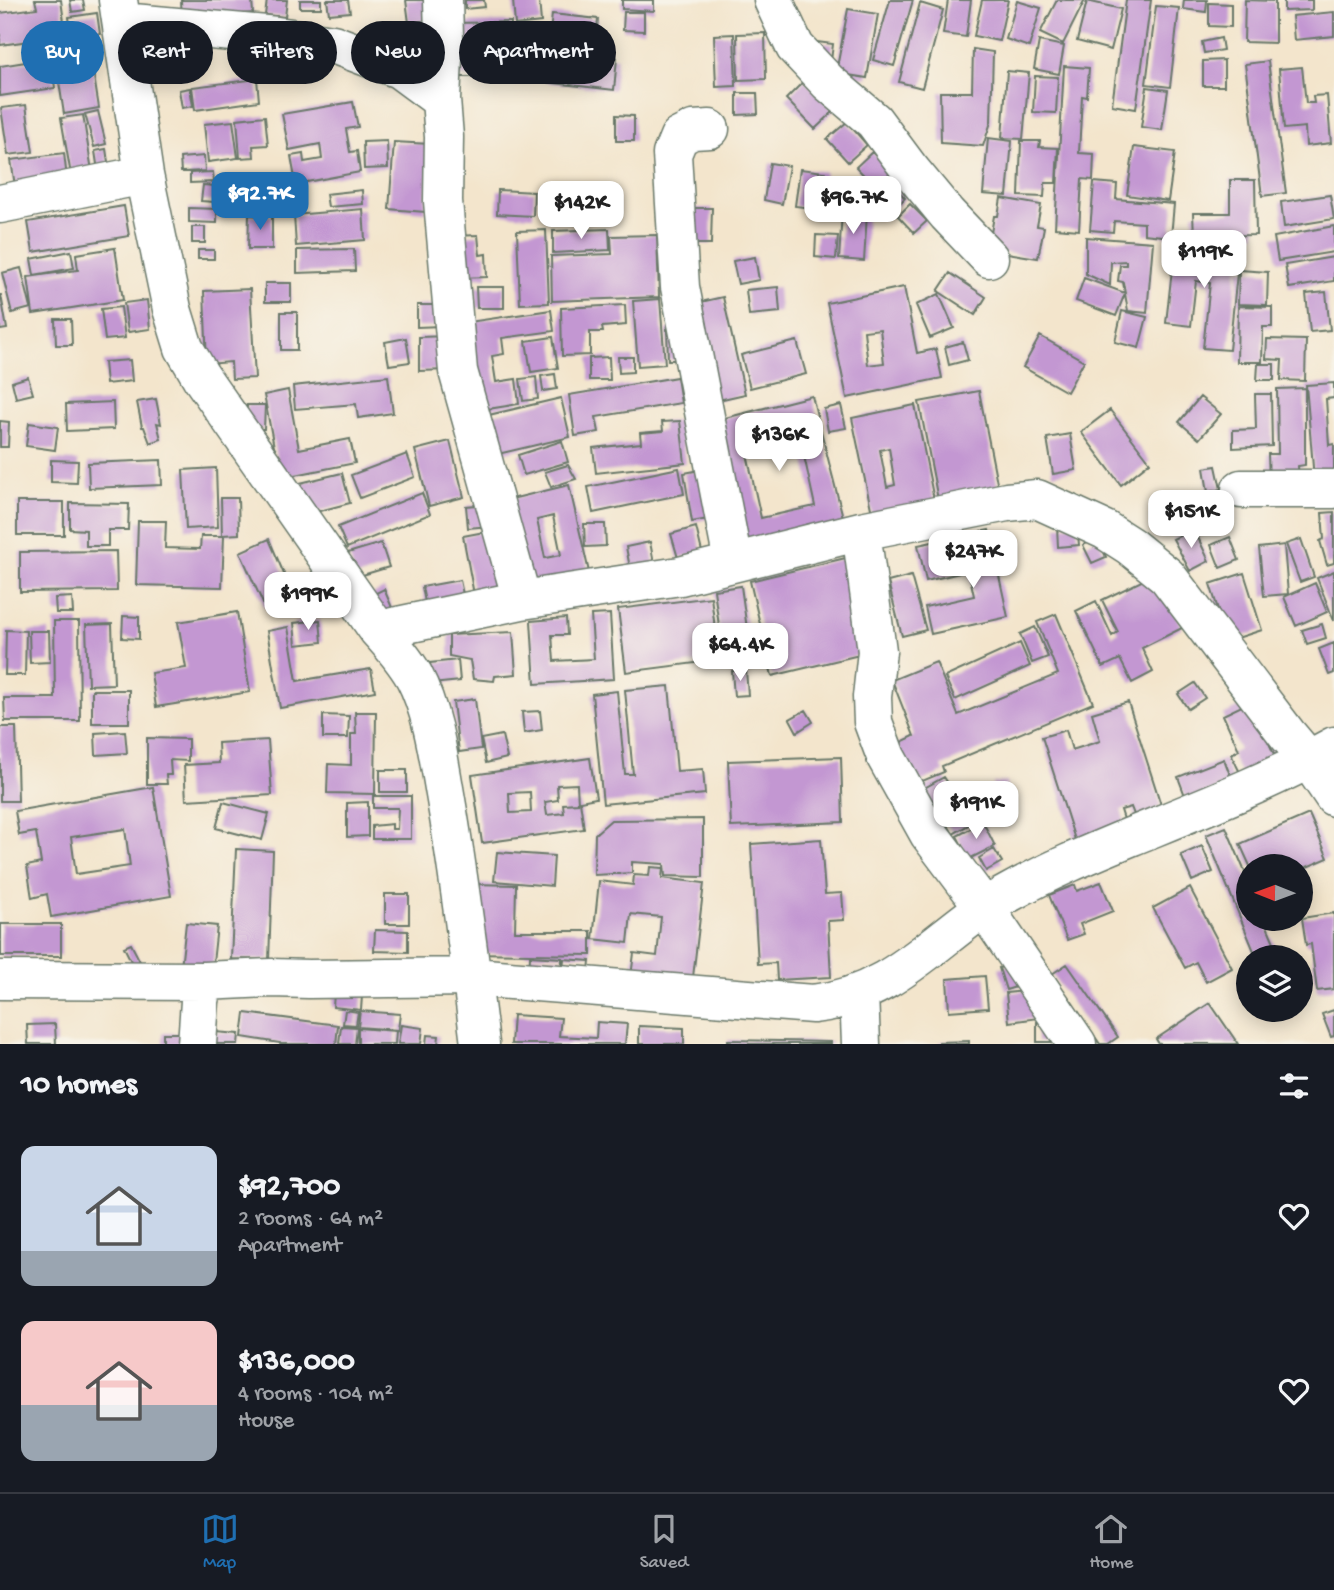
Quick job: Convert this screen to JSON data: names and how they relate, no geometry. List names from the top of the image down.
{
  "north": "left",
  "page": {
    "chip": [
      "Buy",
      "Rent",
      "Filters",
      "New",
      "Apartment"
    ],
    "price": [
      "$92.7K",
      "$96.7K",
      "$142K",
      "$119K",
      "$136K",
      "$151K",
      "$247K",
      "$199K",
      "$64.4K",
      "$191K"
    ],
    "heading": "10 homes",
    "list": [
      {
        "name": "$92,700",
        "note": "2 rooms · 64 m² · Apartment"
      },
      {
        "name": "$136,000",
        "note": "4 rooms · 104 m² · House"
      }
    ],
    "tabs": ["Map", "Saved", "Home"]
  }
}
